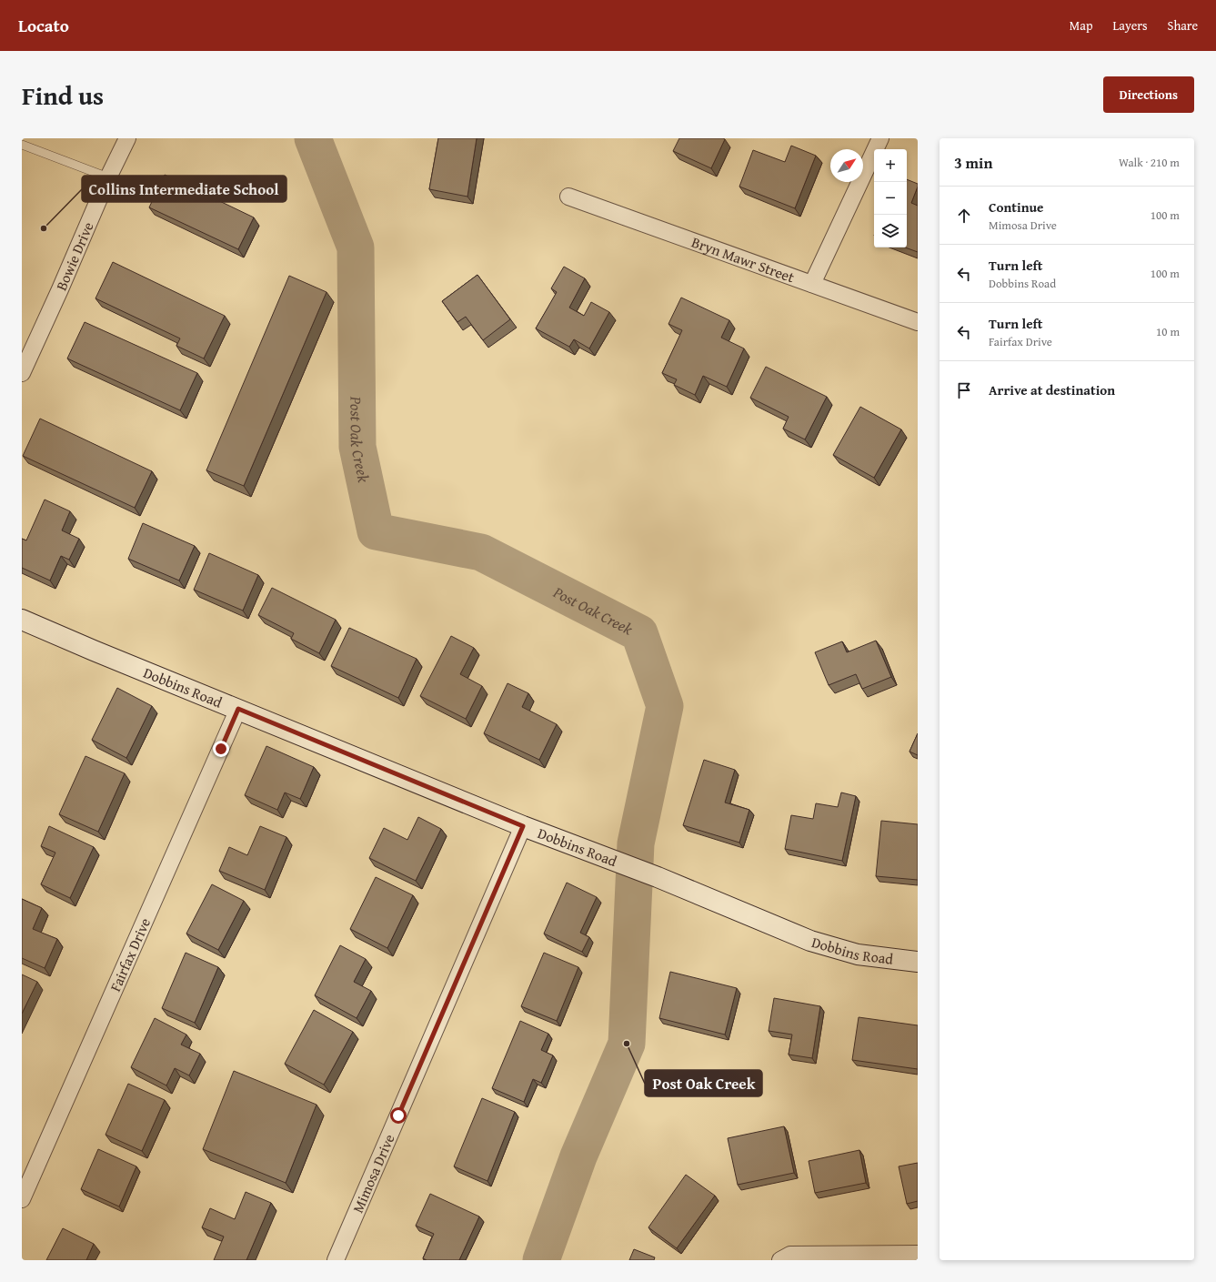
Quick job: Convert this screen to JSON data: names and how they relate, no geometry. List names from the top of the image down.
{
  "streets": {
    "street": [
      "Bowie Drive",
      "Bryn Mawr Street",
      "Dobbins Road",
      "Fairfax Drive",
      "Mimosa Drive"
    ]
  },
  "crossings": [
    ["Dobbins Road", "Fairfax Drive"],
    ["Dobbins Road", "Mimosa Drive"]
  ],
  "water": ["Post Oak Creek"],
  "places": ["Collins Intermediate School", "Post Oak Creek"],
  "north": "top right",
  "page": {
    "header": "Locato",
    "nav": ["Map", "Layers", "Share"],
    "title": "Find us",
    "buttons": "Directions",
    "heading": ["3 min", "Walk · 210 m"],
    "map_buttons": ["+", "−"],
    "list": [
      ["Continue", "Mimosa Drive", "100 m"],
      ["Turn left", "Dobbins Road", "100 m"],
      ["Turn left", "Fairfax Drive", "10 m"],
      "Arrive at destination"
    ]
  }
}
